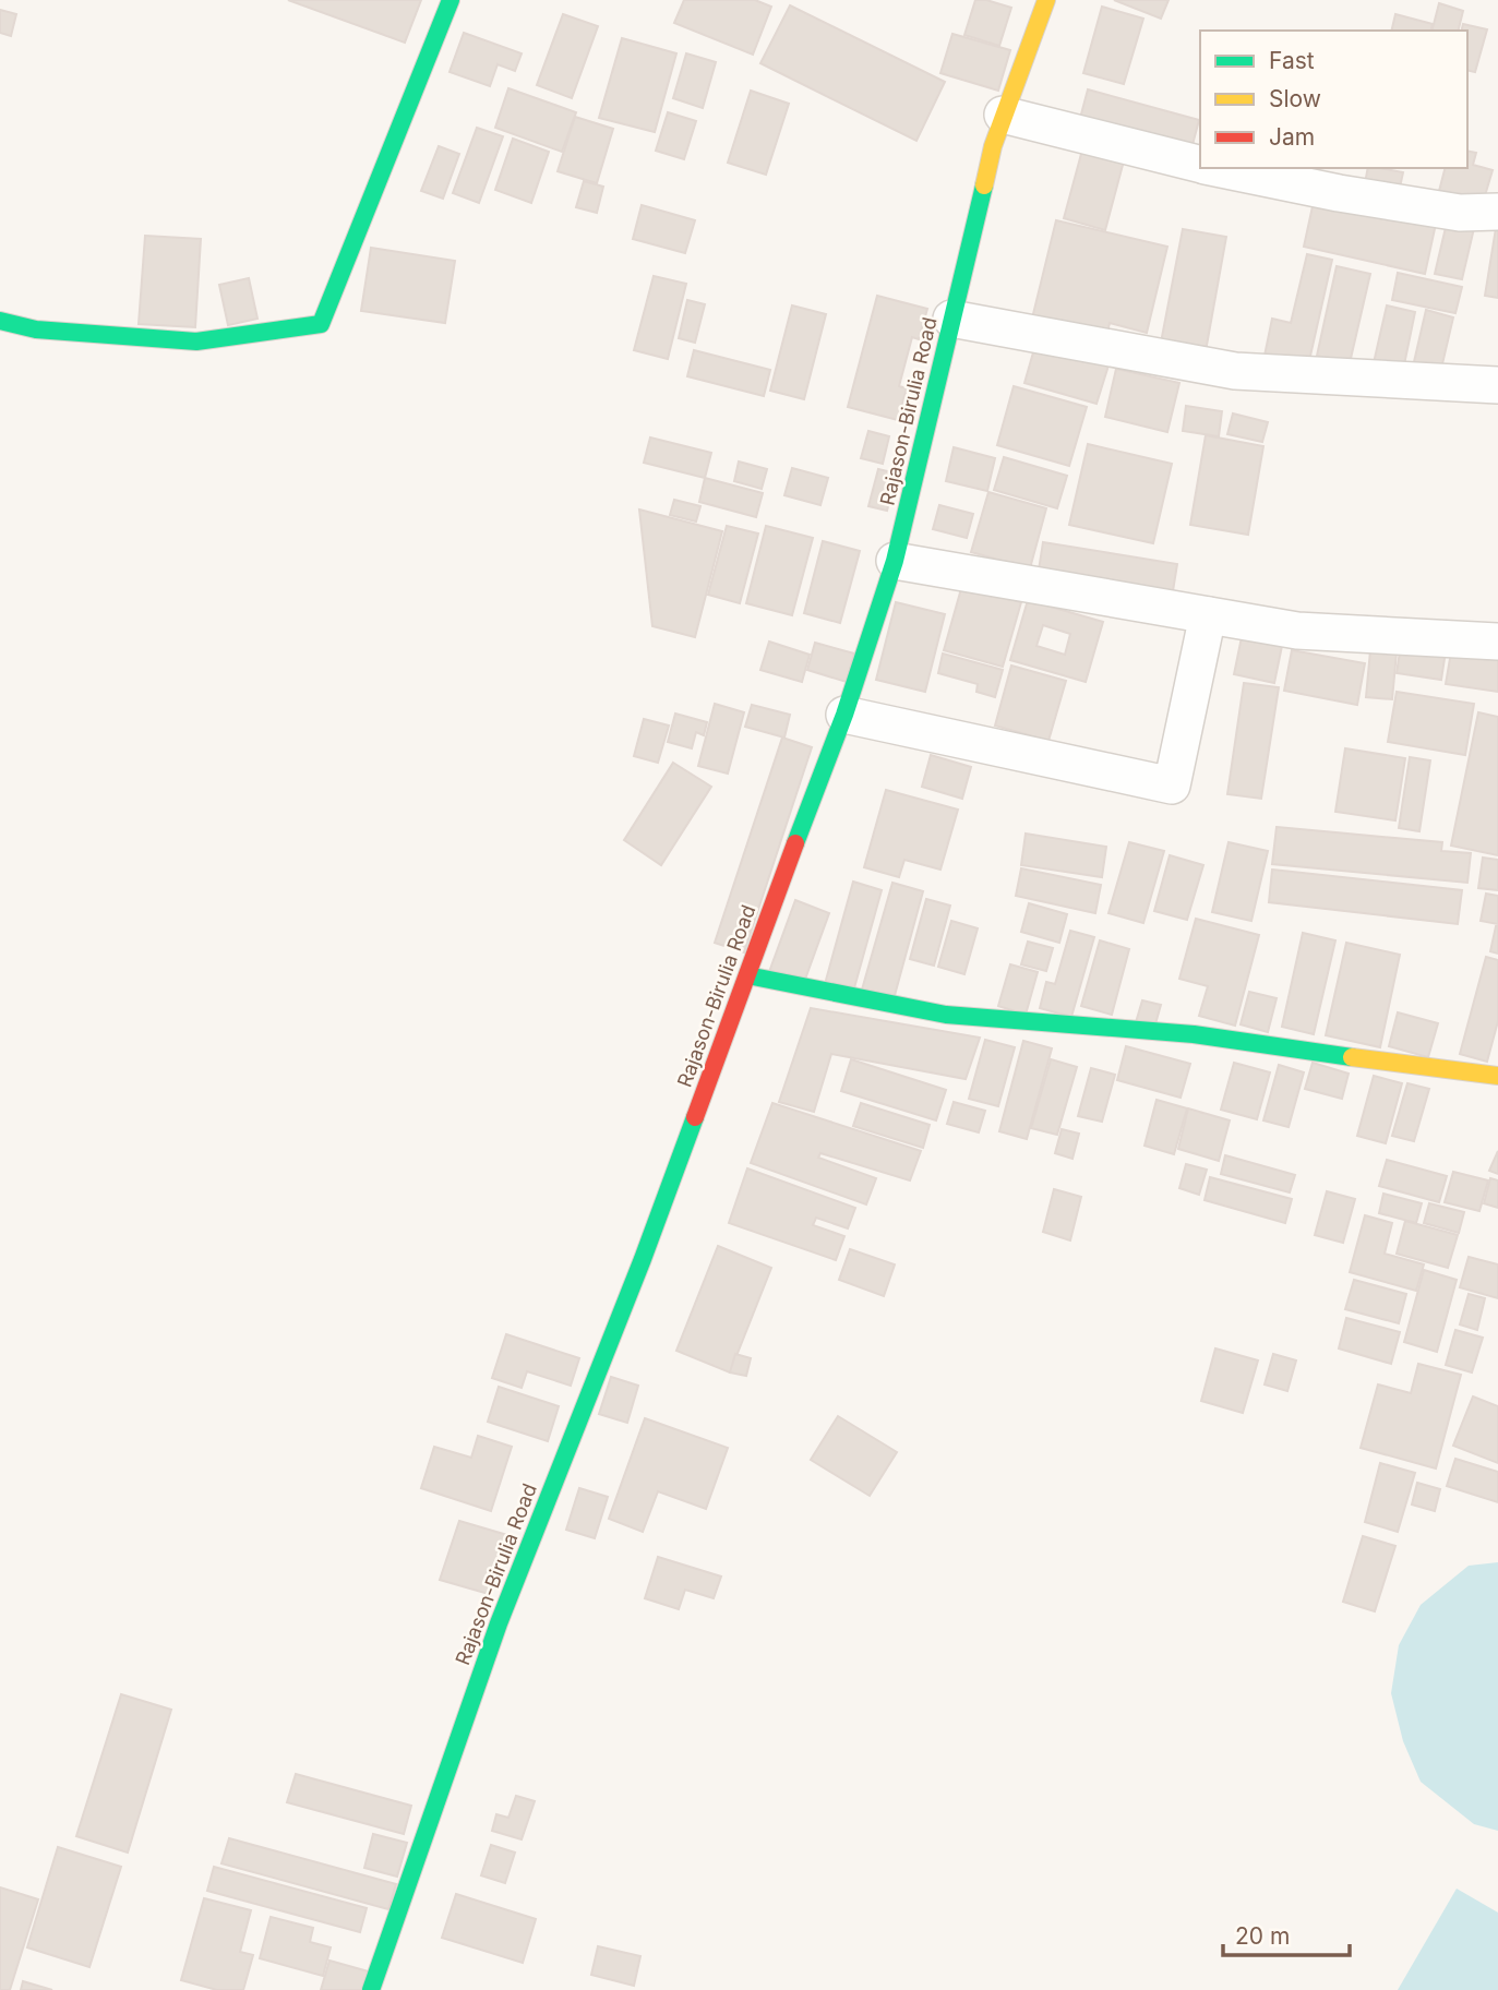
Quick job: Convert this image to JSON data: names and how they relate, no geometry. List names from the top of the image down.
{
  "streets": {
    "street": ["Rajason-Birulia Road"]
  },
  "legend": ["Fast", "Slow", "Jam"],
  "scale_bar": "20 m"
}
